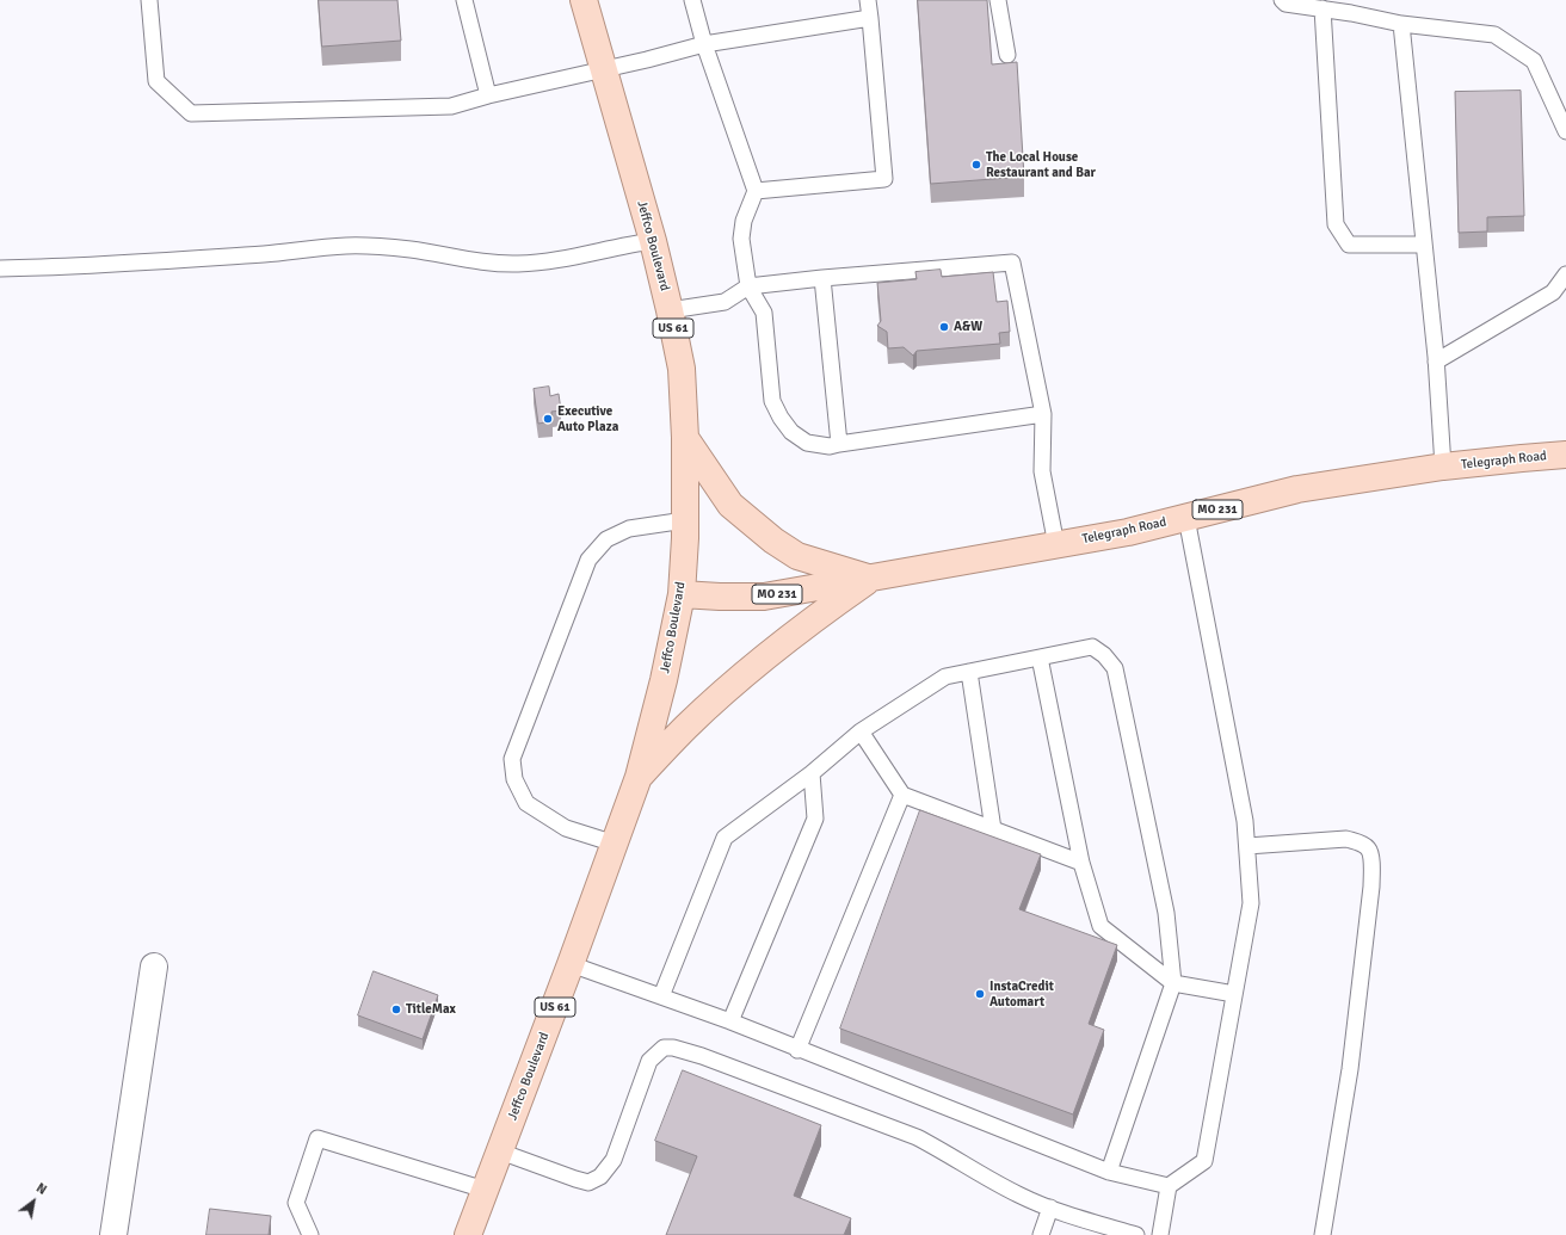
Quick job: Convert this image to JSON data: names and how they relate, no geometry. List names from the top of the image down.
{
  "streets": {
    "main road": [
      "Jeffco Boulevard",
      "US 61",
      "Telegraph Road",
      "MO 231"
    ]
  },
  "crossings": [
    ["Jeffco Boulevard", "Telegraph Road"]
  ],
  "places": [
    "The Local House Restaurant and Bar",
    "A&W",
    "Executive Auto Plaza",
    "InstaCredit Automart",
    "TitleMax"
  ],
  "north": "top right"
}
